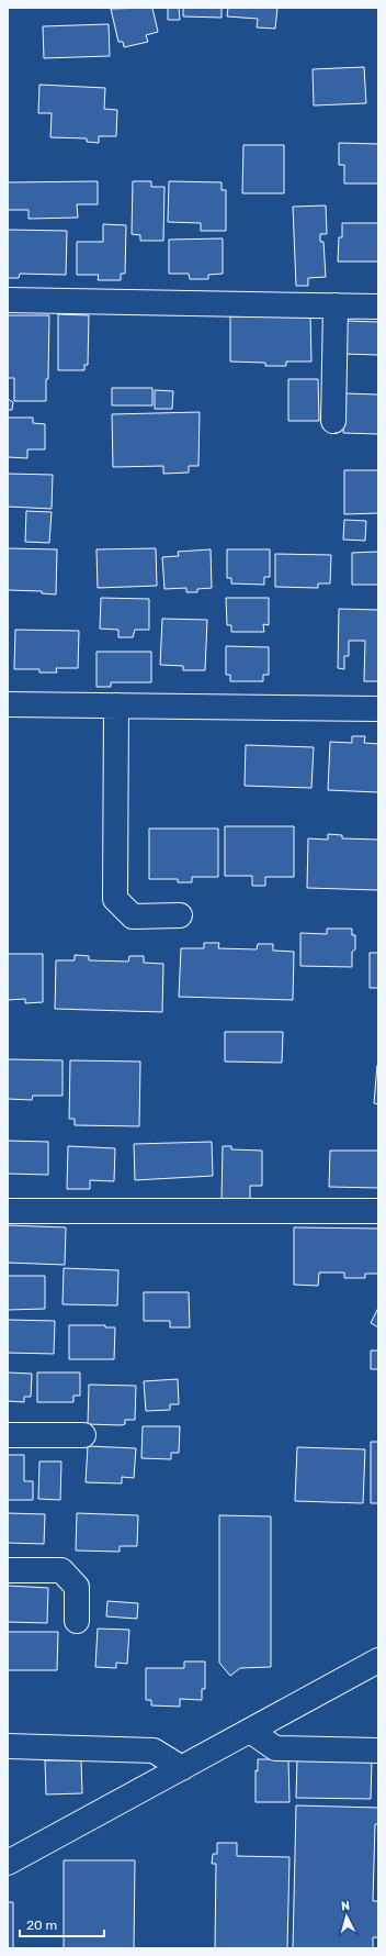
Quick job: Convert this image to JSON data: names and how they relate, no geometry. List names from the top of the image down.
{
  "scale_bar": "20 m",
  "north": "top"
}
